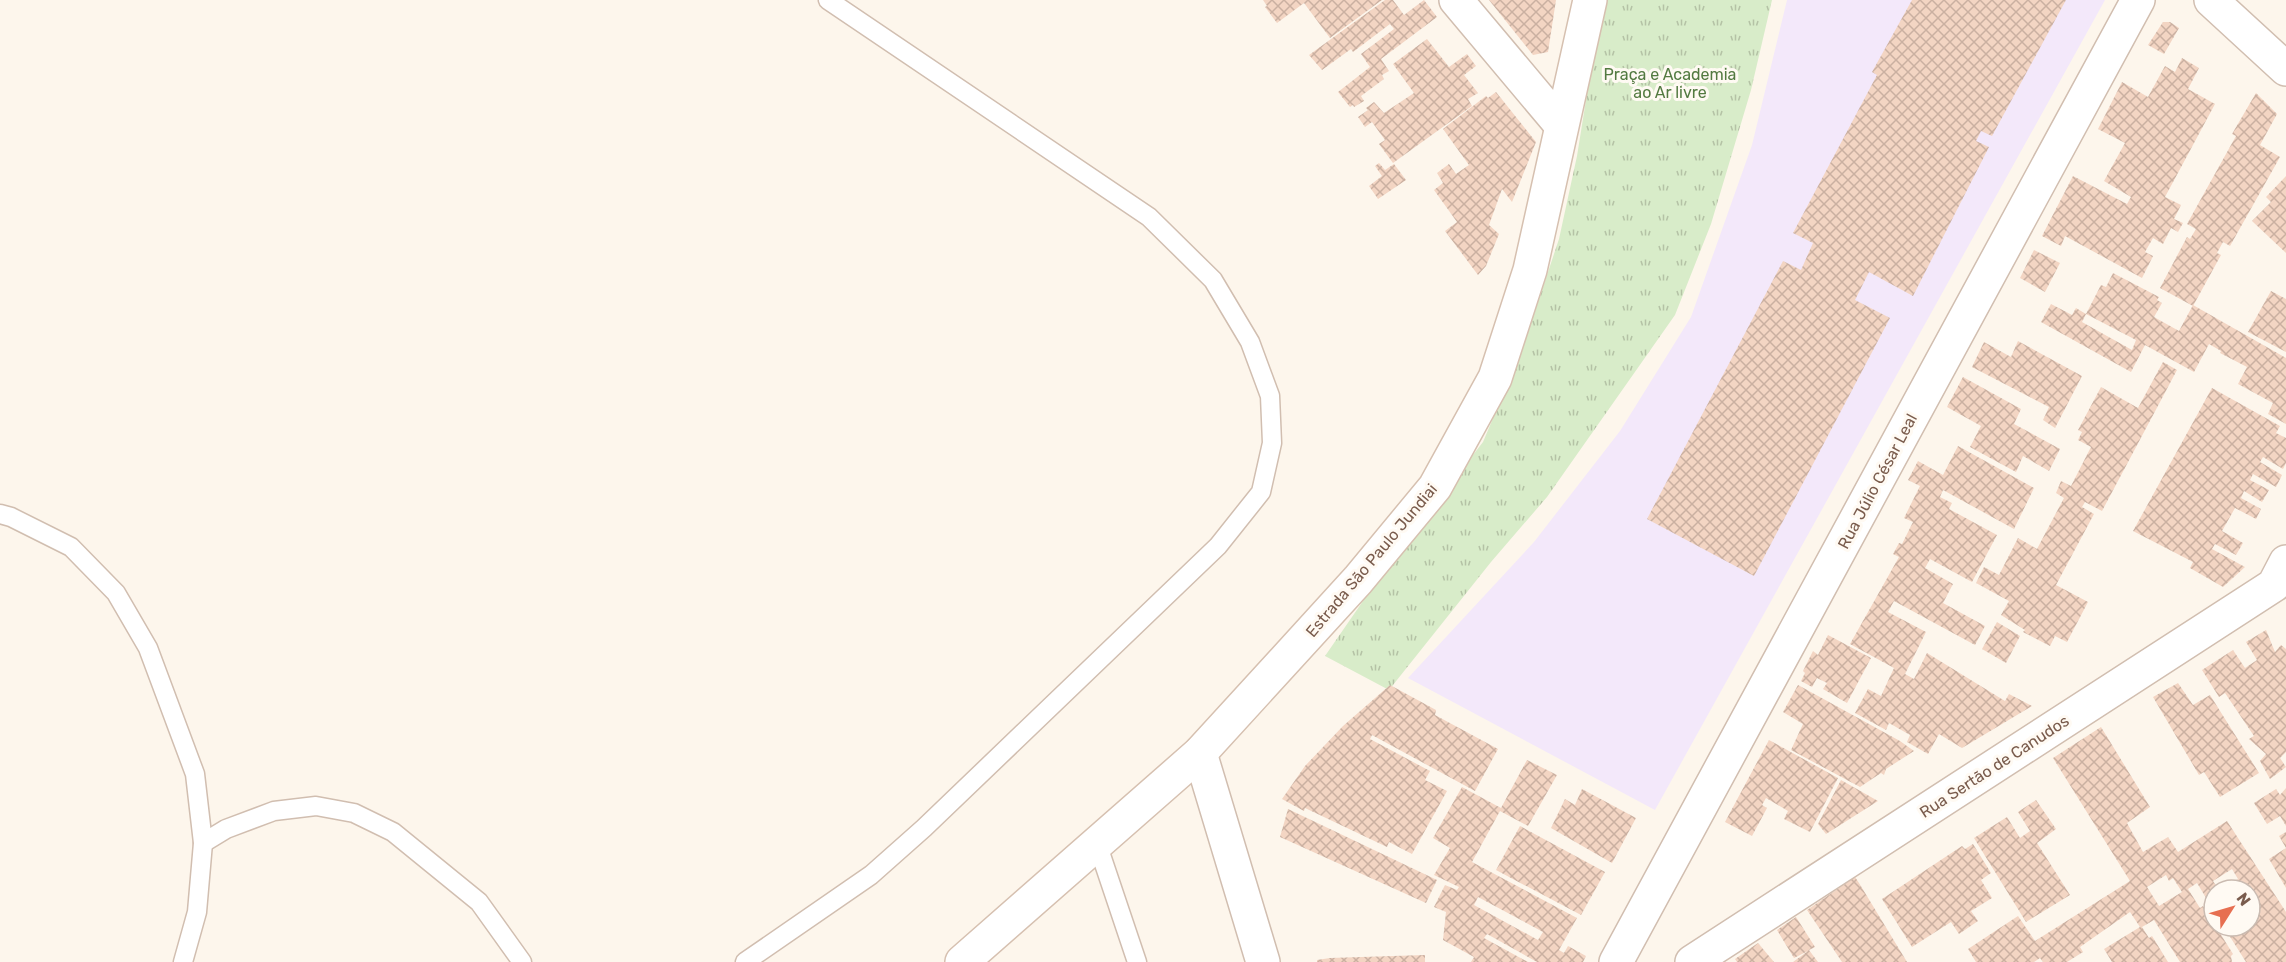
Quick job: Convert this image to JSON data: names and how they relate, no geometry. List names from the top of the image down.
{
  "streets": {
    "street": ["Rua Júlio César Leal", "Estrada São Paulo Jundiai", "Rua Sertão de Canudos"]
  },
  "parks": ["Praça e Academia ao Ar livre"],
  "north": "top right"
}
